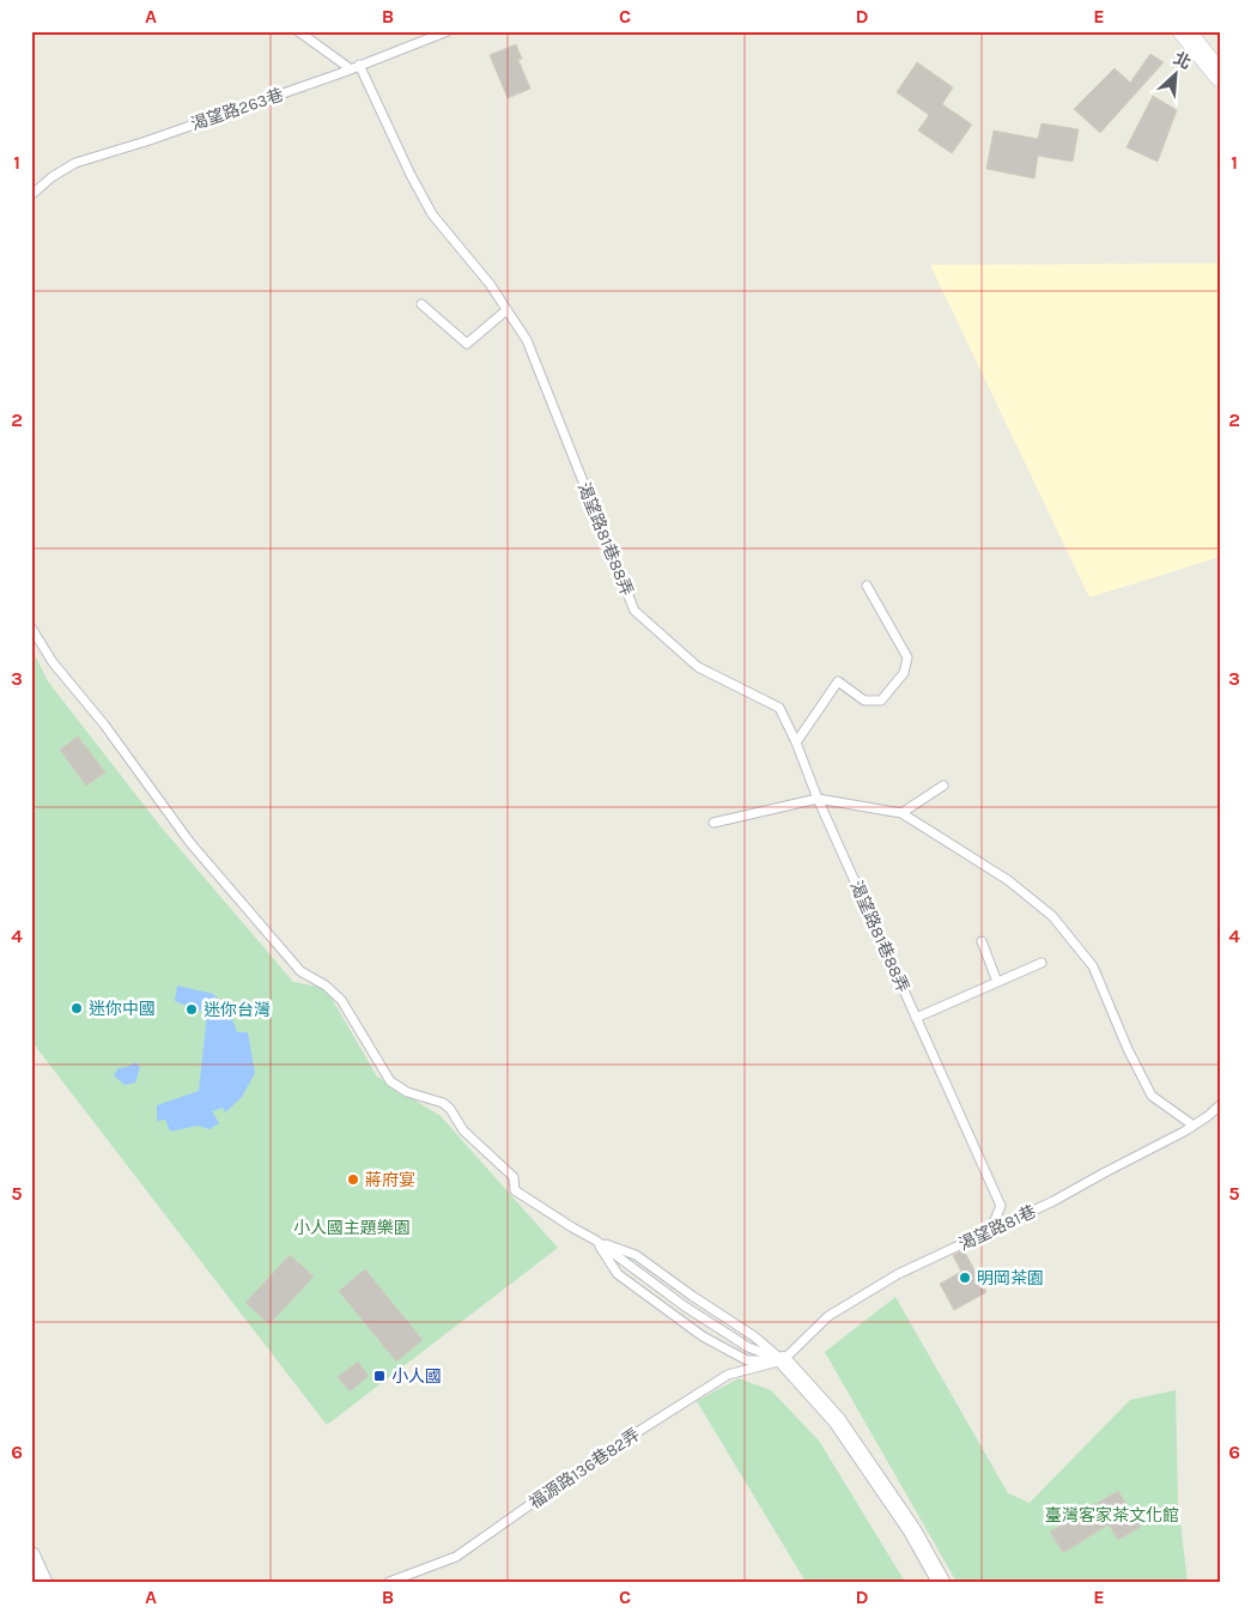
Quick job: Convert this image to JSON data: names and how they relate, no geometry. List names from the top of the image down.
{
  "streets": {
    "lane": [
      "渴望路263巷",
      "渴望路81巷88弄",
      "渴望路81巷",
      "福源路136巷82弄"
    ]
  },
  "crossings": [
    ["渴望路263巷", "渴望路81巷88弄"],
    ["渴望路81巷88弄", "渴望路81巷"],
    ["渴望路81巷", "福源路136巷82弄"]
  ],
  "parks": ["小人國主題樂園", "臺灣客家茶文化館"],
  "places": {
    "other": [
      "迷你中國",
      "迷你台灣",
      "蔣府宴",
      "明岡茶園"
    ],
    "transit": ["小人國"]
  },
  "north": "top right",
  "grid": {
    "columns": [
      "A",
      "B",
      "C",
      "D",
      "E"
    ],
    "rows": [
      "1",
      "2",
      "3",
      "4",
      "5",
      "6"
    ]
  }
}
